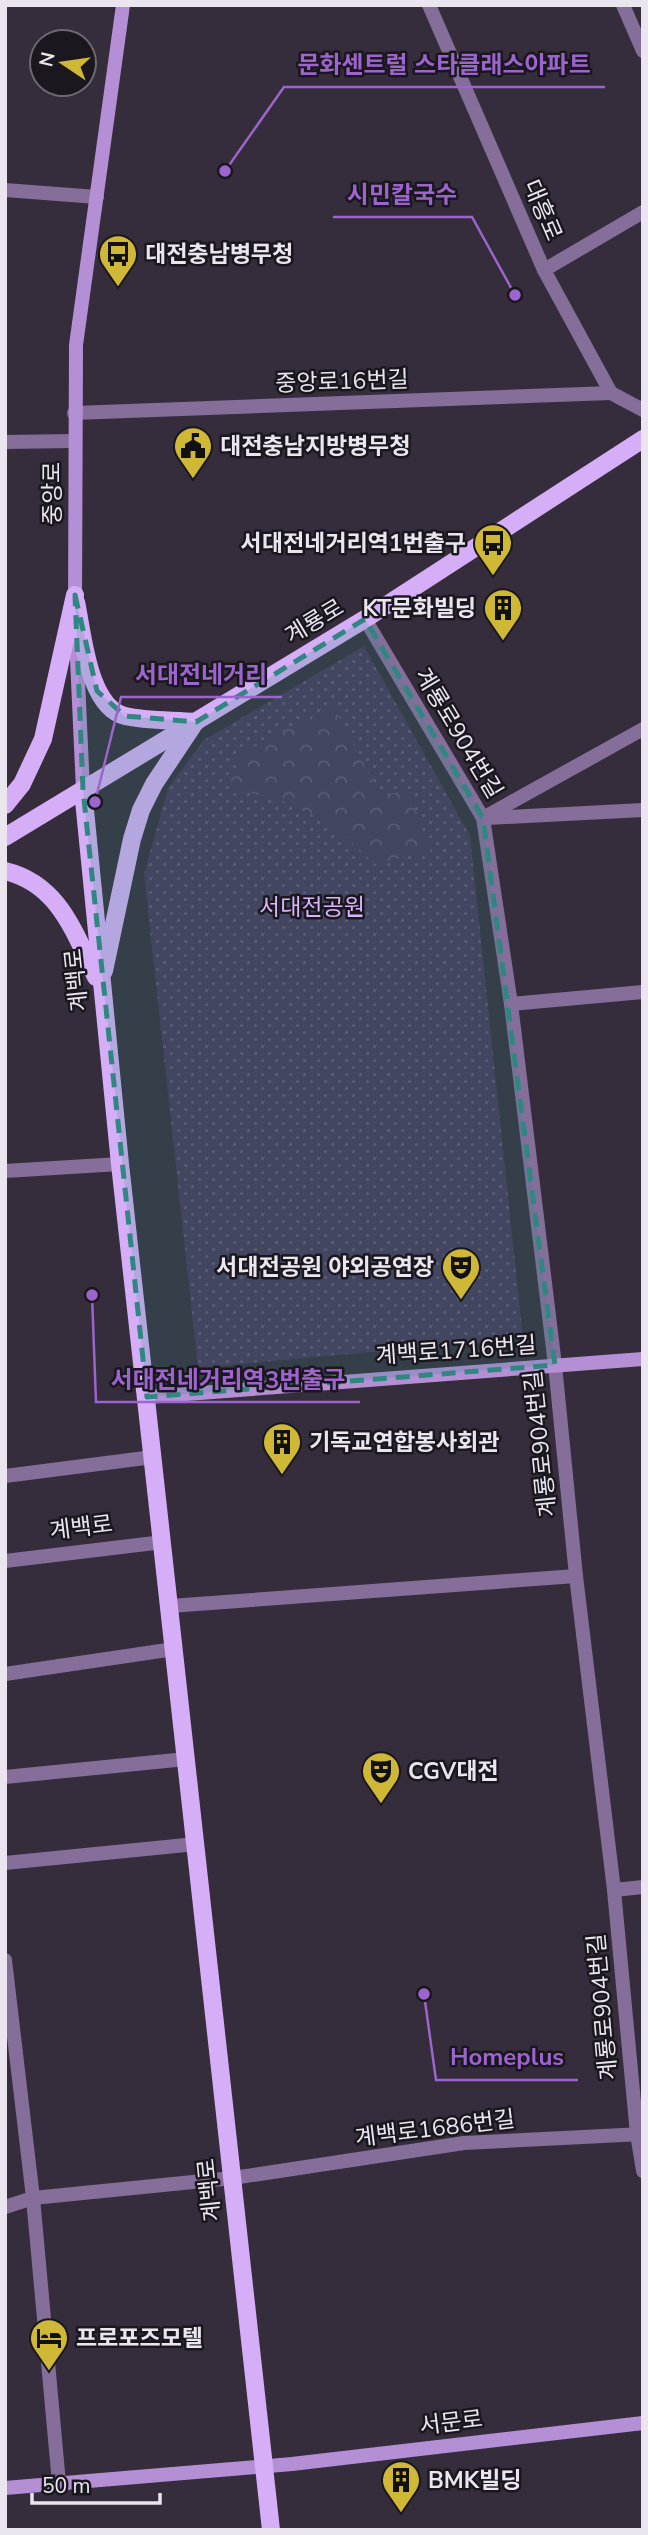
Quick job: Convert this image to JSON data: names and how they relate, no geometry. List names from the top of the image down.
{
  "streets": {
    "main road": [
      "중앙로",
      "계룡로",
      "계백로",
      "계백로1716번길",
      "서문로"
    ],
    "street": [
      "대흥로",
      "중앙로16번길",
      "계룡로904번길",
      "계백로1686번길"
    ]
  },
  "crossings": [
    ["대흥로", "중앙로16번길"],
    ["중앙로16번길", "중앙로"],
    ["중앙로", "계룡로"],
    ["중앙로", "계백로"],
    ["계룡로", "계룡로904번길"],
    ["계룡로", "계백로"],
    ["계룡로904번길", "계백로1716번길"],
    ["계룡로904번길", "계백로1686번길"],
    ["계백로", "계백로1716번길"],
    ["계백로", "계백로1686번길"],
    ["계백로", "서문로"]
  ],
  "parks": ["서대전공원"],
  "places": {
    "other": [
      "문화센트럴 스타클래스아파트",
      "시민칼국수",
      "서대전네거리",
      "서대전네거리역3번출구",
      "Homeplus"
    ],
    "bus stop": ["대전충남병무청", "서대전네거리역1번출구"],
    "public building": ["대전충남지방병무청"],
    "building": ["KT문화빌딩", "기독교연합봉사회관", "BMK빌딩"],
    "theatre": ["서대전공원 야외공연장", "CGV대전"],
    "hotel": ["프로포즈모텔"]
  },
  "scale_bar": "50 m",
  "north": "left"
}
